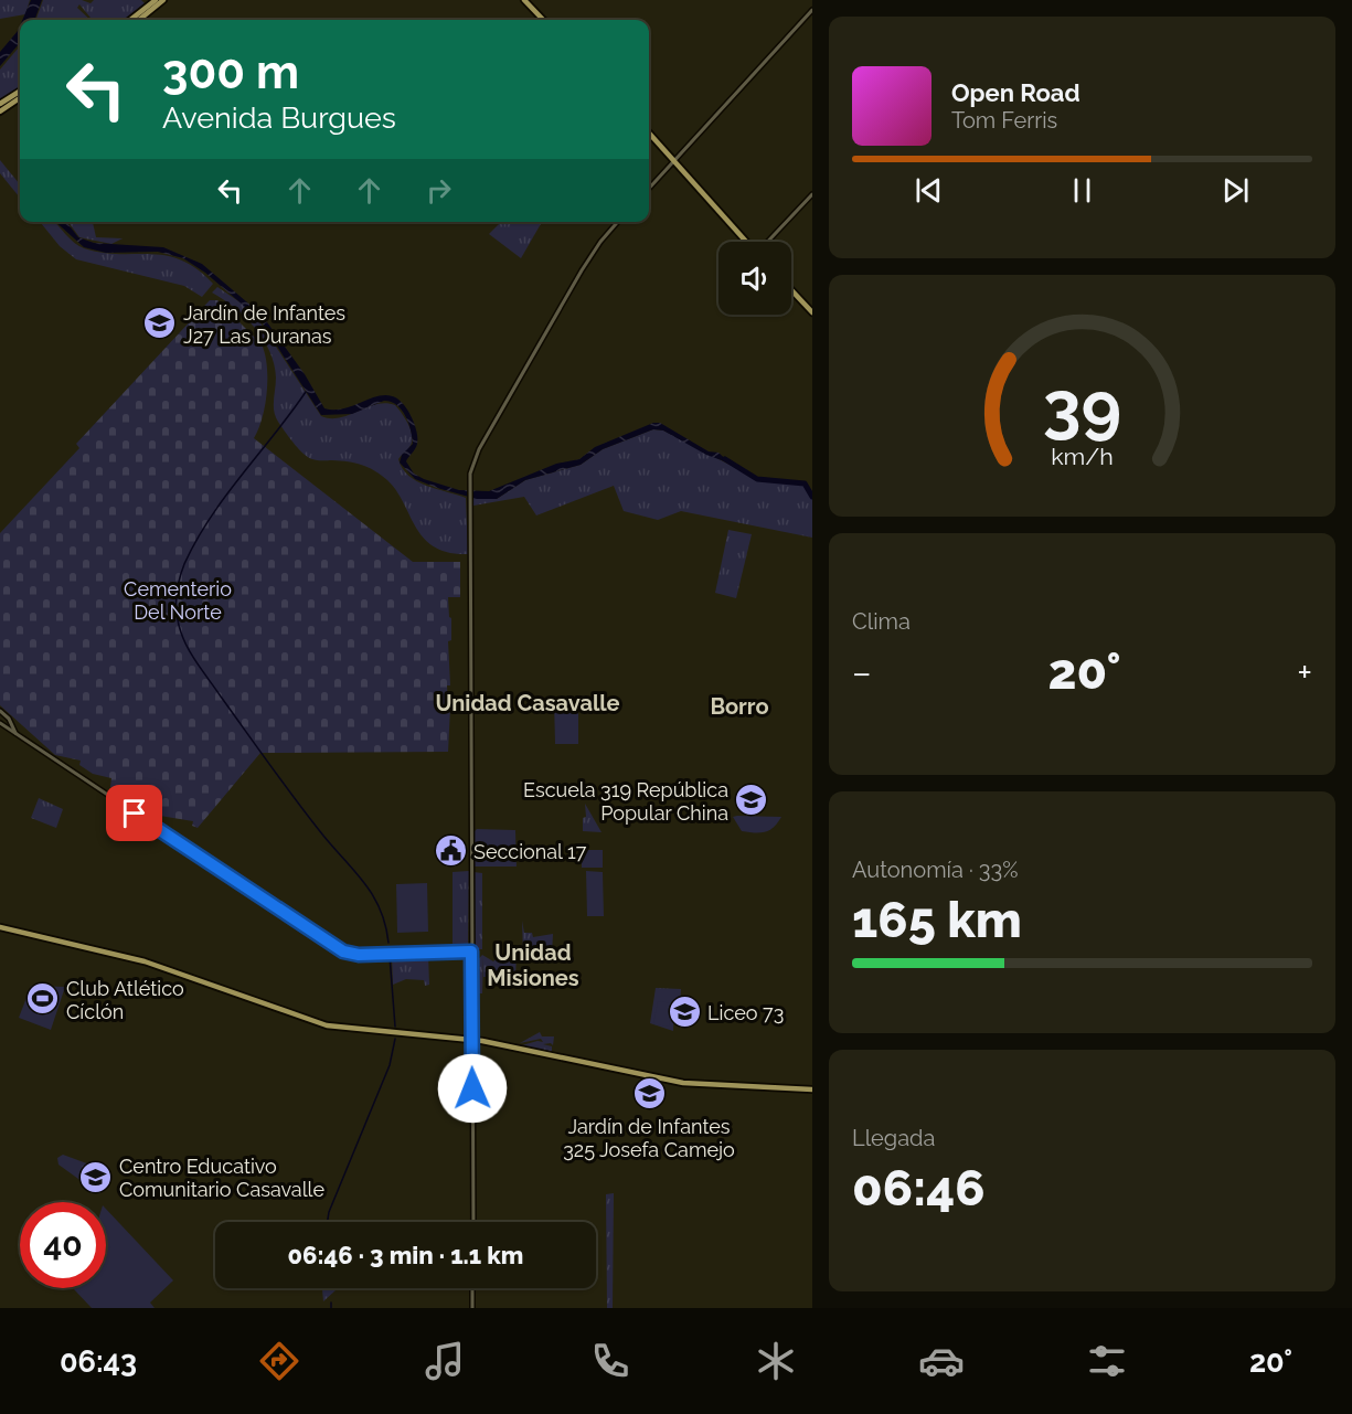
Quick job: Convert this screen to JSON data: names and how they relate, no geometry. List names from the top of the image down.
{
  "districts": ["Unidad Casavalle", "Borro", "Unidad Misiones"],
  "parks": ["Cementerio Del Norte"],
  "places": {
    "school or university": [
      "Jardín de Infantes J27 Las Duranas",
      "Escuela 319 República Popular China",
      "Liceo 73",
      "Jardín de Infantes 325 Josefa Camejo",
      "Centro Educativo Comunitario Casavalle"
    ],
    "public building": ["Seccional 17"],
    "sports": ["Club Atlético Cíclón"]
  },
  "page": {
    "turn": ["300 m", "Avenida Burgues"],
    "song": ["Open Road", "Tom Ferris"],
    "tile": [
      "Clima",
      ["Autonomía · 33%", "165 km"],
      ["Llegada", "06:46"]
    ],
    "heat": ["−", "20°", "+"],
    "limit": "40",
    "trip": "06:46 · 3 min · 1.1 km",
    "tabs": ["06:43", "20°"],
    "gauge": ["39", "km/h"]
  }
}
